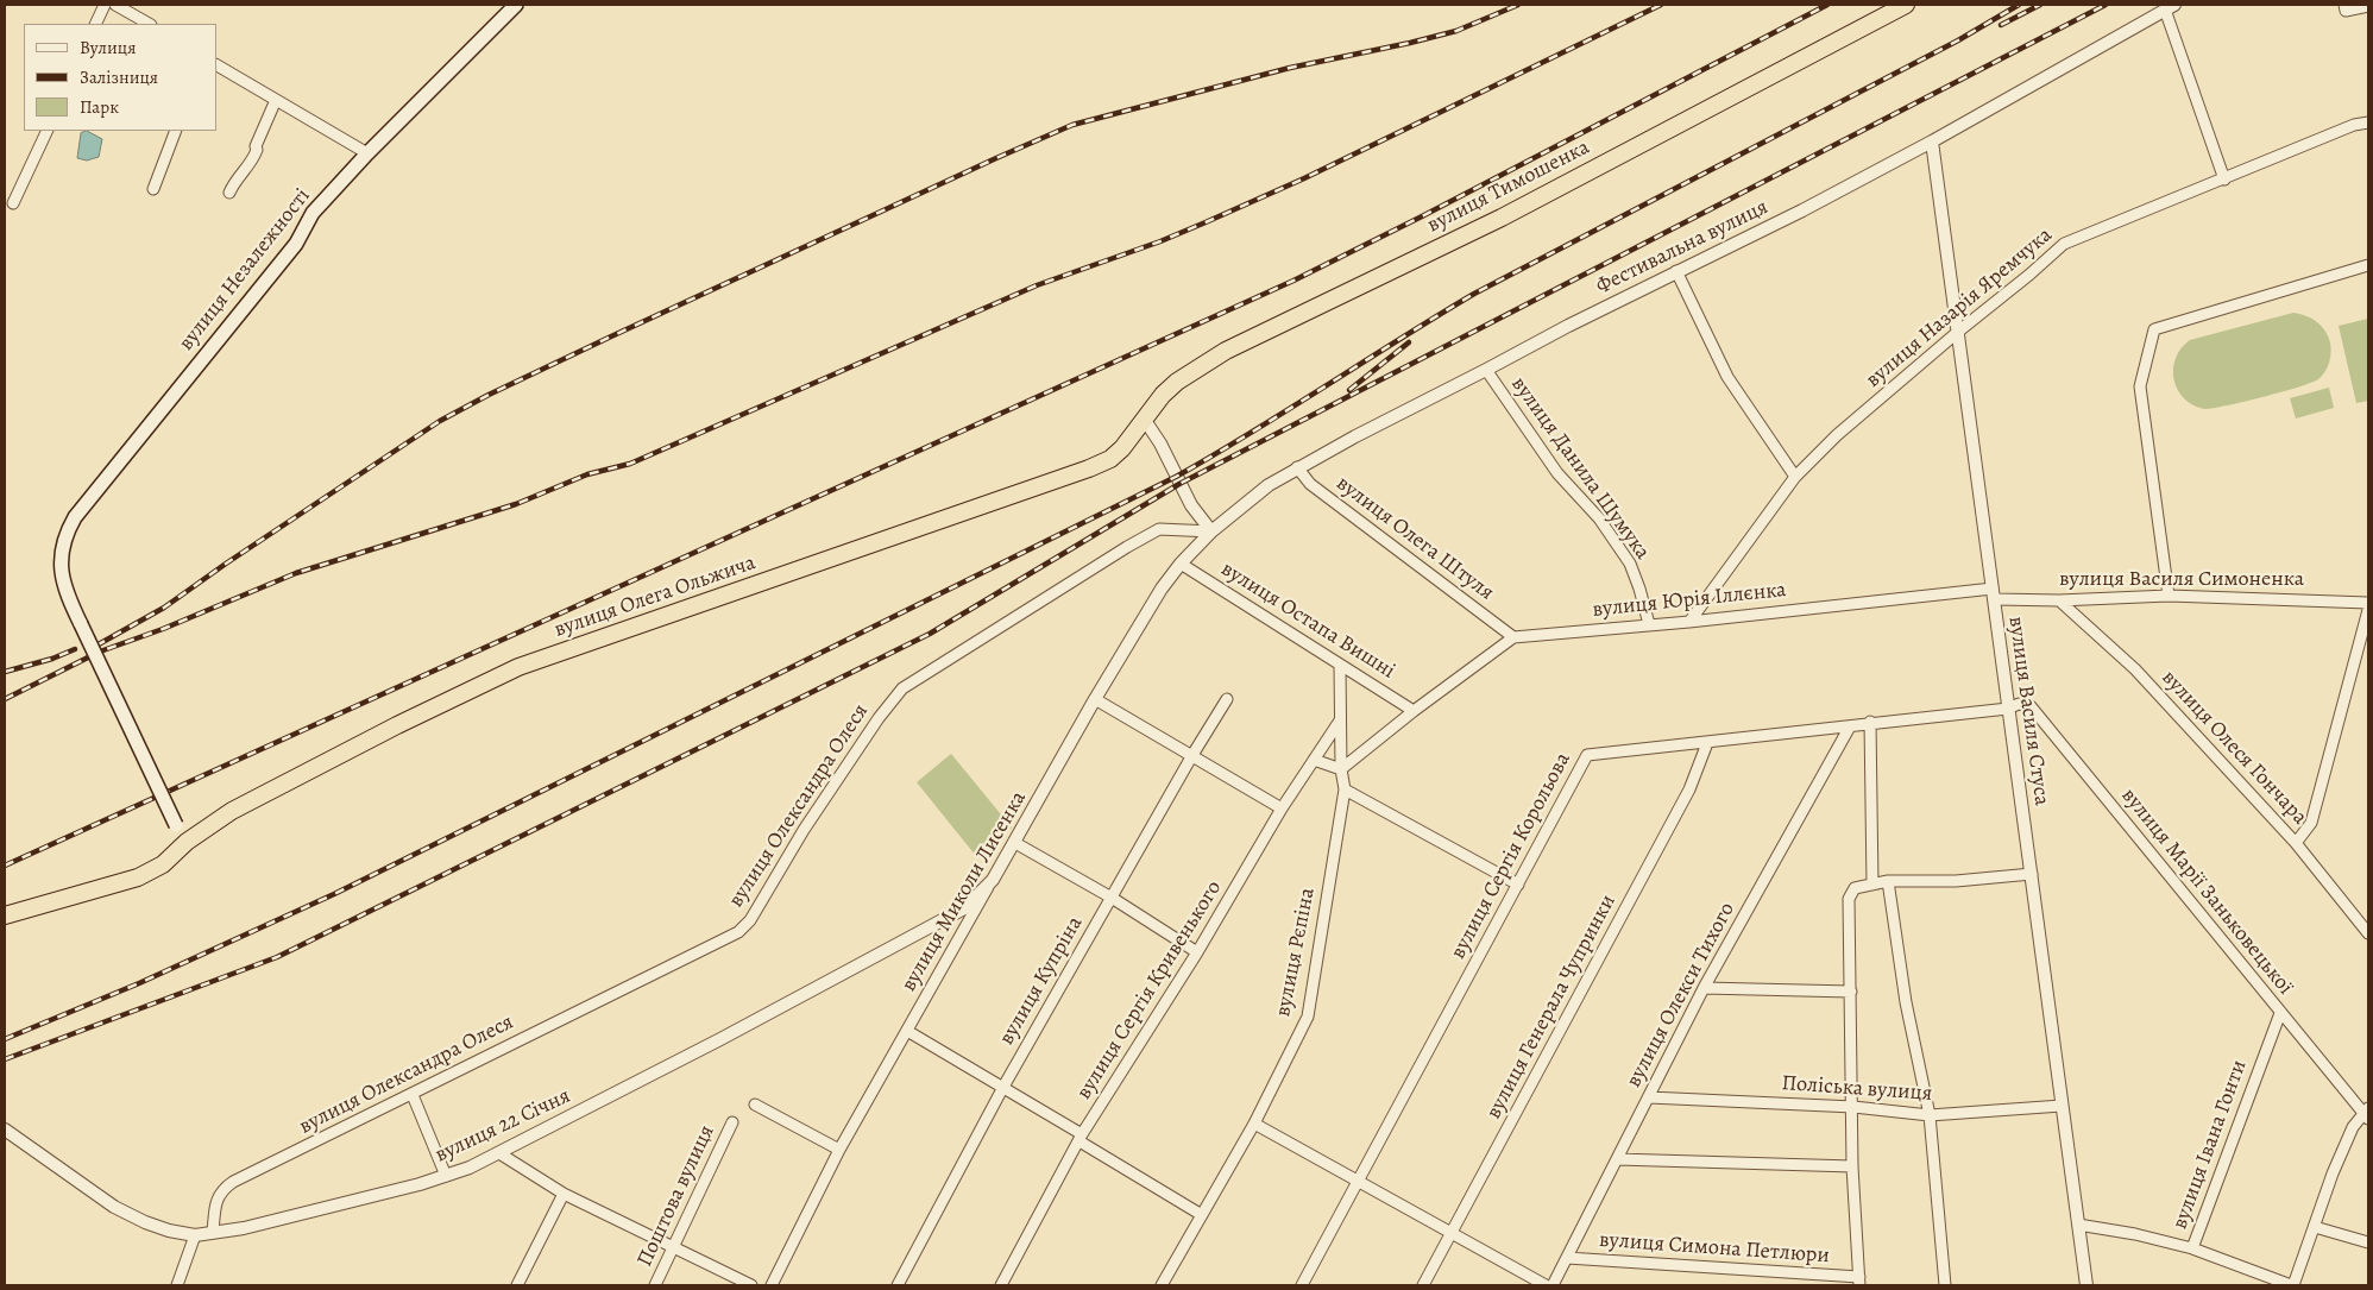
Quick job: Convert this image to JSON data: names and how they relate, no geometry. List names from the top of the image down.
{
  "streets": {
    "highway": ["вулиця Тимошенка", "вулиця Олега Ольжича"],
    "main road": ["вулиця Незалежності"],
    "street": [
      "Фестивальна вулиця",
      "вулиця Назарія Яремчука",
      "вулиця Данила Шумука",
      "вулиця Олега Штуля",
      "вулиця Василя Симоненка",
      "вулиця Юрія Іллєнка",
      "вулиця Остапа Вишні",
      "вулиця Василя Стуса",
      "вулиця Олеся Гончара",
      "вулиця Олександра Олеся",
      "вулиця Сергія Корольова",
      "вулиця Миколи Лисенка",
      "вулиця Марії Заньковецької",
      "вулиця Рєпіна",
      "вулиця Купріна",
      "вулиця Сергія Кривенького",
      "вулиця Олекси Тихого",
      "вулиця Генерала Чупринки",
      "Поліська вулиця",
      "вулиця 22 Січня",
      "вулиця Івана Гонти",
      "Поштова вулиця",
      "вулиця Симона Петлюри"
    ]
  },
  "crossings": [
    ["вулиця Тимошенка", "вулиця Олега Ольжича"],
    ["Фестивальна вулиця", "вулиця Данила Шумука"],
    ["Фестивальна вулиця", "вулиця Олега Штуля"],
    ["Фестивальна вулиця", "вулиця Василя Стуса"],
    ["Фестивальна вулиця", "вулиця Олександра Олеся"],
    ["Фестивальна вулиця", "вулиця Миколи Лисенка"],
    ["вулиця Незалежності", "вулиця Олега Ольжича"],
    ["вулиця Назарія Яремчука", "вулиця Юрія Іллєнка"],
    ["вулиця Назарія Яремчука", "вулиця Василя Стуса"],
    ["вулиця Данила Шумука", "вулиця Юрія Іллєнка"],
    ["вулиця Олега Штуля", "вулиця Юрія Іллєнка"],
    ["вулиця Василя Симоненка", "вулиця Юрія Іллєнка"],
    ["вулиця Василя Симоненка", "вулиця Василя Стуса"],
    ["вулиця Василя Симоненка", "вулиця Олеся Гончара"],
    ["вулиця Юрія Іллєнка", "вулиця Василя Стуса"],
    ["вулиця Остапа Вишні", "вулиця Миколи Лисенка"],
    ["вулиця Остапа Вишні", "вулиця Рєпіна"],
    ["вулиця Василя Стуса", "вулиця Сергія Корольова"],
    ["вулиця Василя Стуса", "вулиця Марії Заньковецької"],
    ["вулиця Василя Стуса", "Поліська вулиця"],
    ["вулиця Василя Стуса", "вулиця Івана Гонти"],
    ["вулиця Олександра Олеся", "вулиця Миколи Лисенка"],
    ["вулиця Олександра Олеся", "вулиця 22 Січня"],
    ["вулиця Сергія Корольова", "вулиця Марії Заньковецької"],
    ["вулиця Сергія Корольова", "вулиця Олекси Тихого"],
    ["вулиця Сергія Корольова", "вулиця Генерала Чупринки"],
    ["вулиця Миколи Лисенка", "вулиця 22 Січня"],
    ["вулиця Марії Заньковецької", "вулиця Івана Гонти"],
    ["вулиця Рєпіна", "вулиця Сергія Кривенького"],
    ["вулиця Олекси Тихого", "Поліська вулиця"],
    ["вулиця Олекси Тихого", "вулиця Симона Петлюри"]
  ],
  "legend": ["Вулиця", "Залізниця", "Парк"]
}
